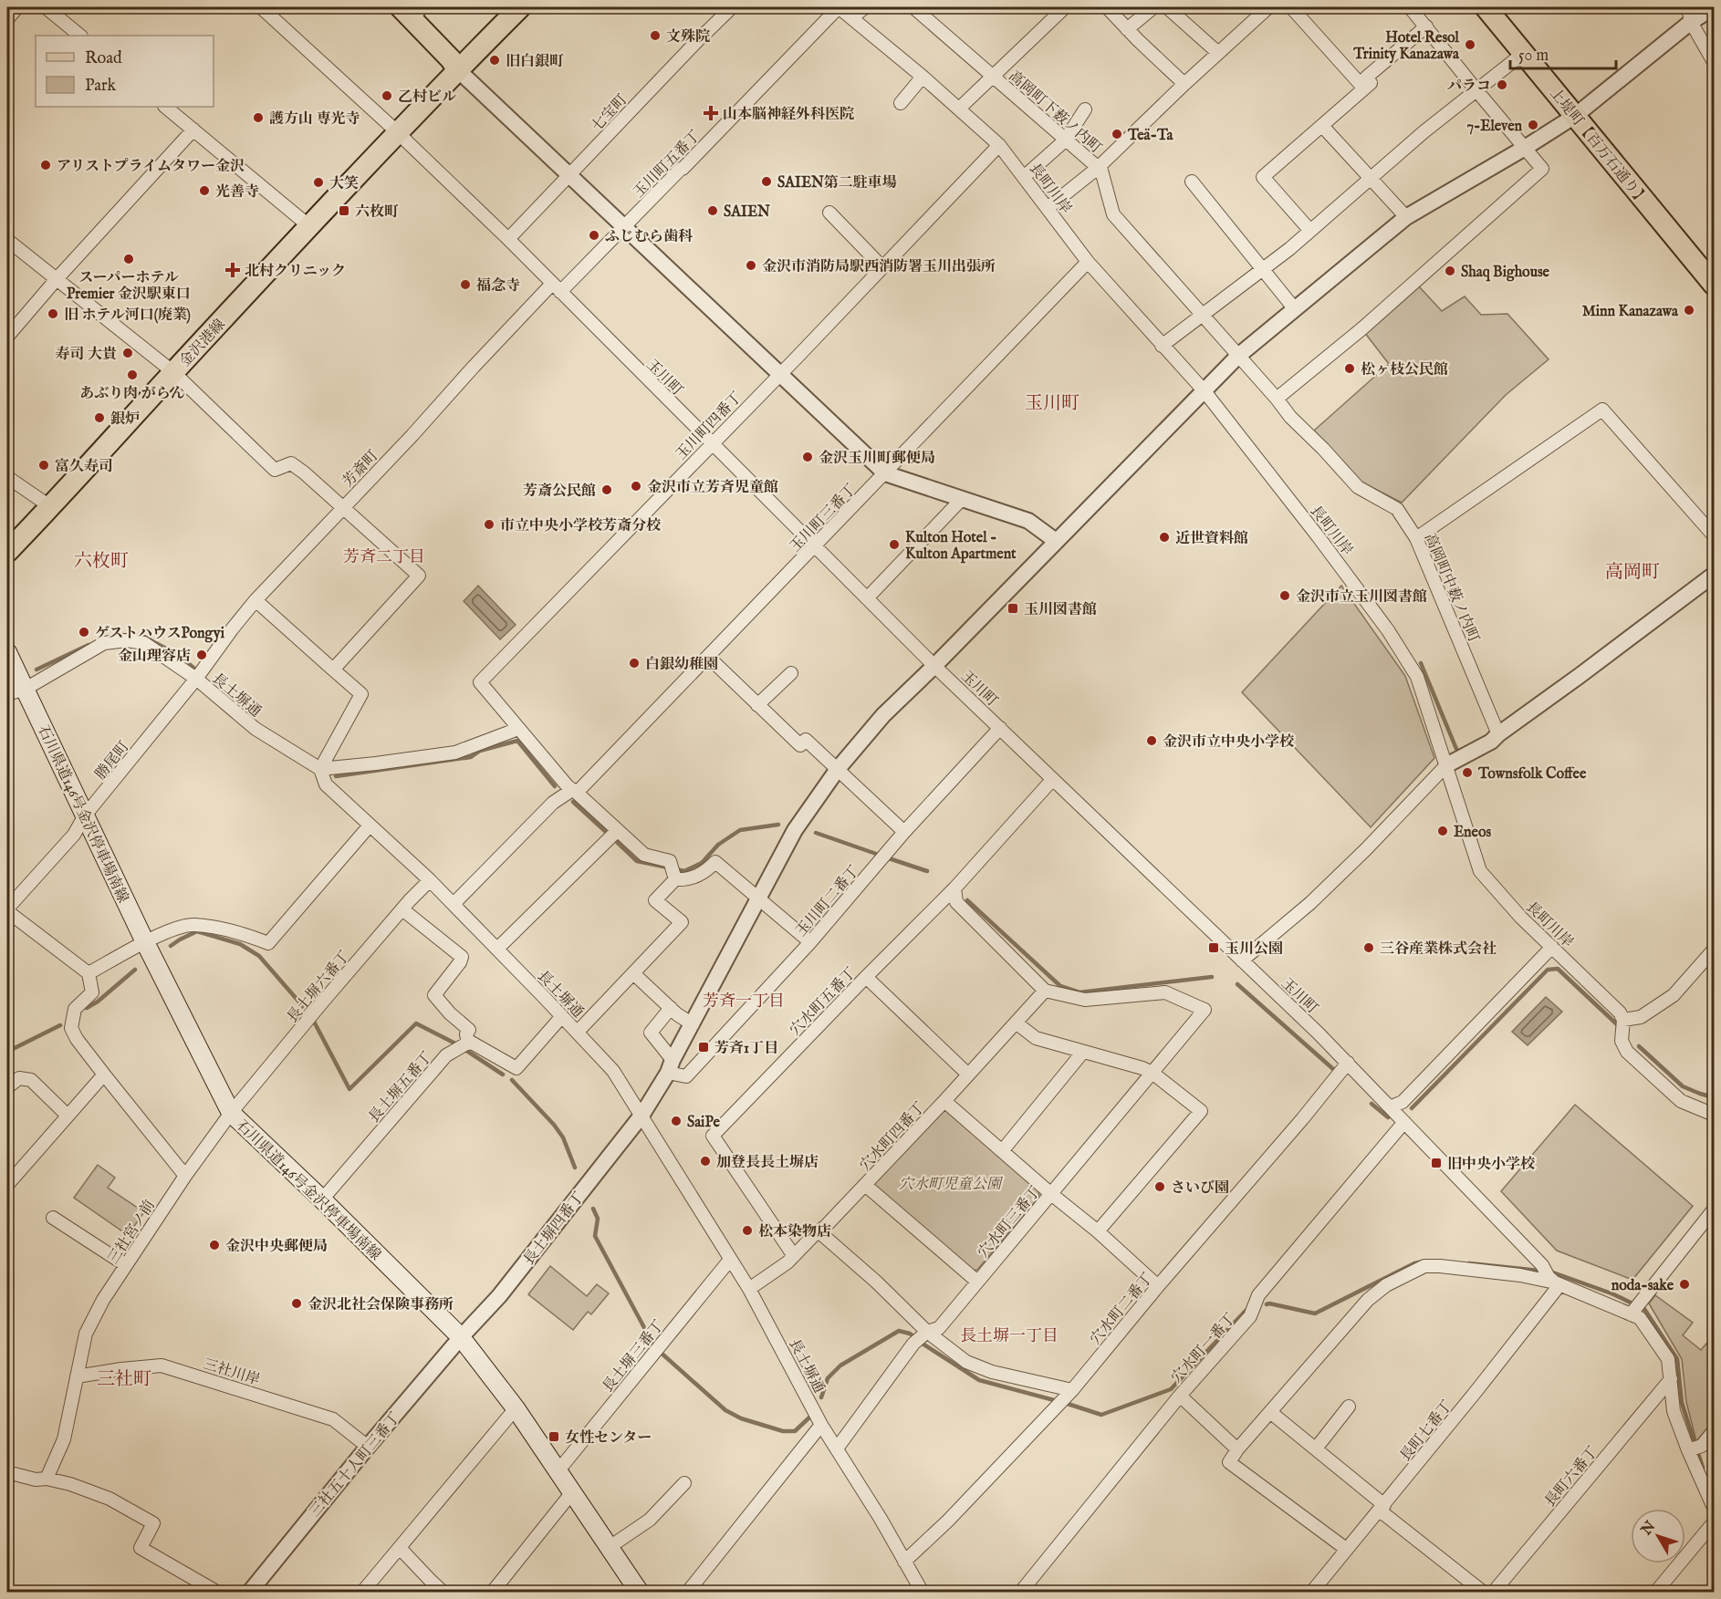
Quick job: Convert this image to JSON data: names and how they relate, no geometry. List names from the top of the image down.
{
  "streets": {
    "main road": ["上堤町【百万石通り】", "金沢港線", "石川県道146号金沢停車場南線"],
    "street": [
      "高岡町下薮ノ内町",
      "七宝町",
      "玉川町五番丁",
      "長町川岸",
      "玉川町",
      "玉川町四番丁",
      "芳斎町",
      "玉川町三番丁",
      "高岡町中薮ノ内町",
      "長土塀通",
      "勝尾町",
      "玉川町二番丁",
      "長土塀六番丁",
      "穴水町五番丁",
      "長土塀五番丁",
      "穴水町四番丁",
      "穴水町三番丁",
      "長土塀四番丁",
      "三社宮ノ前",
      "穴水町二番丁",
      "穴水町一番丁",
      "長土塀三番丁",
      "三社川岸",
      "長町七番丁",
      "三社五十人町三番丁",
      "長町六番丁"
    ]
  },
  "crossings": [
    ["高岡町下薮ノ内町", "高岡町中薮ノ内町"],
    ["高岡町下薮ノ内町", "長土塀四番丁"],
    ["七宝町", "玉川町"],
    ["上堤町【百万石通り】", "長土塀四番丁"],
    ["玉川町五番丁", "長町川岸"],
    ["玉川町五番丁", "玉川町"],
    ["玉川町五番丁", "芳斎町"],
    ["長町川岸", "玉川町四番丁"],
    ["長町川岸", "玉川町三番丁"],
    ["長町川岸", "長土塀四番丁"],
    ["金沢港線", "玉川町"],
    ["玉川町", "玉川町四番丁"],
    ["玉川町", "芳斎町"],
    ["玉川町", "玉川町三番丁"],
    ["玉川町", "玉川町二番丁"],
    ["玉川町", "穴水町五番丁"],
    ["玉川町", "長土塀四番丁"],
    ["玉川町", "穴水町二番丁"],
    ["玉川町", "穴水町一番丁"],
    ["玉川町", "長町七番丁"],
    ["芳斎町", "長土塀通"],
    ["芳斎町", "勝尾町"],
    ["玉川町三番丁", "長土塀通"],
    ["高岡町中薮ノ内町", "長土塀四番丁"],
    ["長土塀通", "勝尾町"],
    ["長土塀通", "石川県道146号金沢停車場南線"],
    ["長土塀通", "長土塀六番丁"],
    ["長土塀通", "穴水町四番丁"],
    ["長土塀通", "穴水町三番丁"],
    ["長土塀通", "長土塀四番丁"],
    ["長土塀通", "穴水町二番丁"],
    ["長土塀通", "長土塀三番丁"],
    ["勝尾町", "石川県道146号金沢停車場南線"],
    ["石川県道146号金沢停車場南線", "長土塀六番丁"],
    ["石川県道146号金沢停車場南線", "長土塀五番丁"],
    ["石川県道146号金沢停車場南線", "長土塀四番丁"],
    ["石川県道146号金沢停車場南線", "三社宮ノ前"],
    ["石川県道146号金沢停車場南線", "長土塀三番丁"],
    ["石川県道146号金沢停車場南線", "三社五十人町三番丁"],
    ["玉川町二番丁", "長土塀四番丁"],
    ["長土塀六番丁", "三社宮ノ前"],
    ["穴水町五番丁", "穴水町四番丁"],
    ["穴水町四番丁", "穴水町三番丁"],
    ["長土塀四番丁", "三社五十人町三番丁"],
    ["三社宮ノ前", "三社川岸"],
    ["三社川岸", "三社五十人町三番丁"]
  ],
  "districts": [
    "玉川町",
    "芳斉二丁目",
    "六枚町",
    "高岡町",
    "芳斉一丁目",
    "長土塀一丁目",
    "三社町"
  ],
  "parks": ["穴水町児童公園"],
  "places": {
    "other": [
      "文殊院",
      "Hotel Resol Trinity Kanazawa",
      "旧白銀町",
      "パラコ",
      "乙村ビル",
      "護方山 専光寺",
      "7-Eleven",
      "Teä-Ta",
      "アリストプライムタワー金沢",
      "SAIEN第二駐車場",
      "大笑",
      "光善寺",
      "SAIEN",
      "ふじむら歯科",
      "スーパーホテル Premier 金沢駅東口",
      "金沢市消防局駅西消防署玉川出張所",
      "Shaq Bighouse",
      "福念寺",
      "Minn Kanazawa",
      "旧 ホテル河口(廃業)",
      "寿司 大貴",
      "松ヶ枝公民館",
      "あぶり肉 がらん",
      "銀炉",
      "金沢玉川町郵便局",
      "富久寿司",
      "金沢市立芳斉児童館",
      "芳斎公民館",
      "市立中央小学校芳斎分校",
      "近世資料館",
      "Kulton Hotel - Kulton Apartment",
      "金沢市立玉川図書館",
      "ゲストハウスPongyi",
      "金山理容店",
      "白銀幼稚園",
      "金沢市立中央小学校",
      "Townsfolk Coffee",
      "Eneos",
      "三谷産業株式会社",
      "SaiPe",
      "加登長長土塀店",
      "さいび園",
      "松本染物店",
      "金沢中央郵便局",
      "noda-sake",
      "金沢北社会保険事務所"
    ],
    "health": ["山本脳神経外科医院", "北村クリニック"],
    "transit": [
      "六枚町",
      "玉川図書館",
      "玉川公園",
      "芳斉1丁目",
      "旧中央小学校",
      "女性センター"
    ]
  },
  "legend": ["Road", "Park"],
  "scale_bar": "50 m",
  "north": "top left"
}
